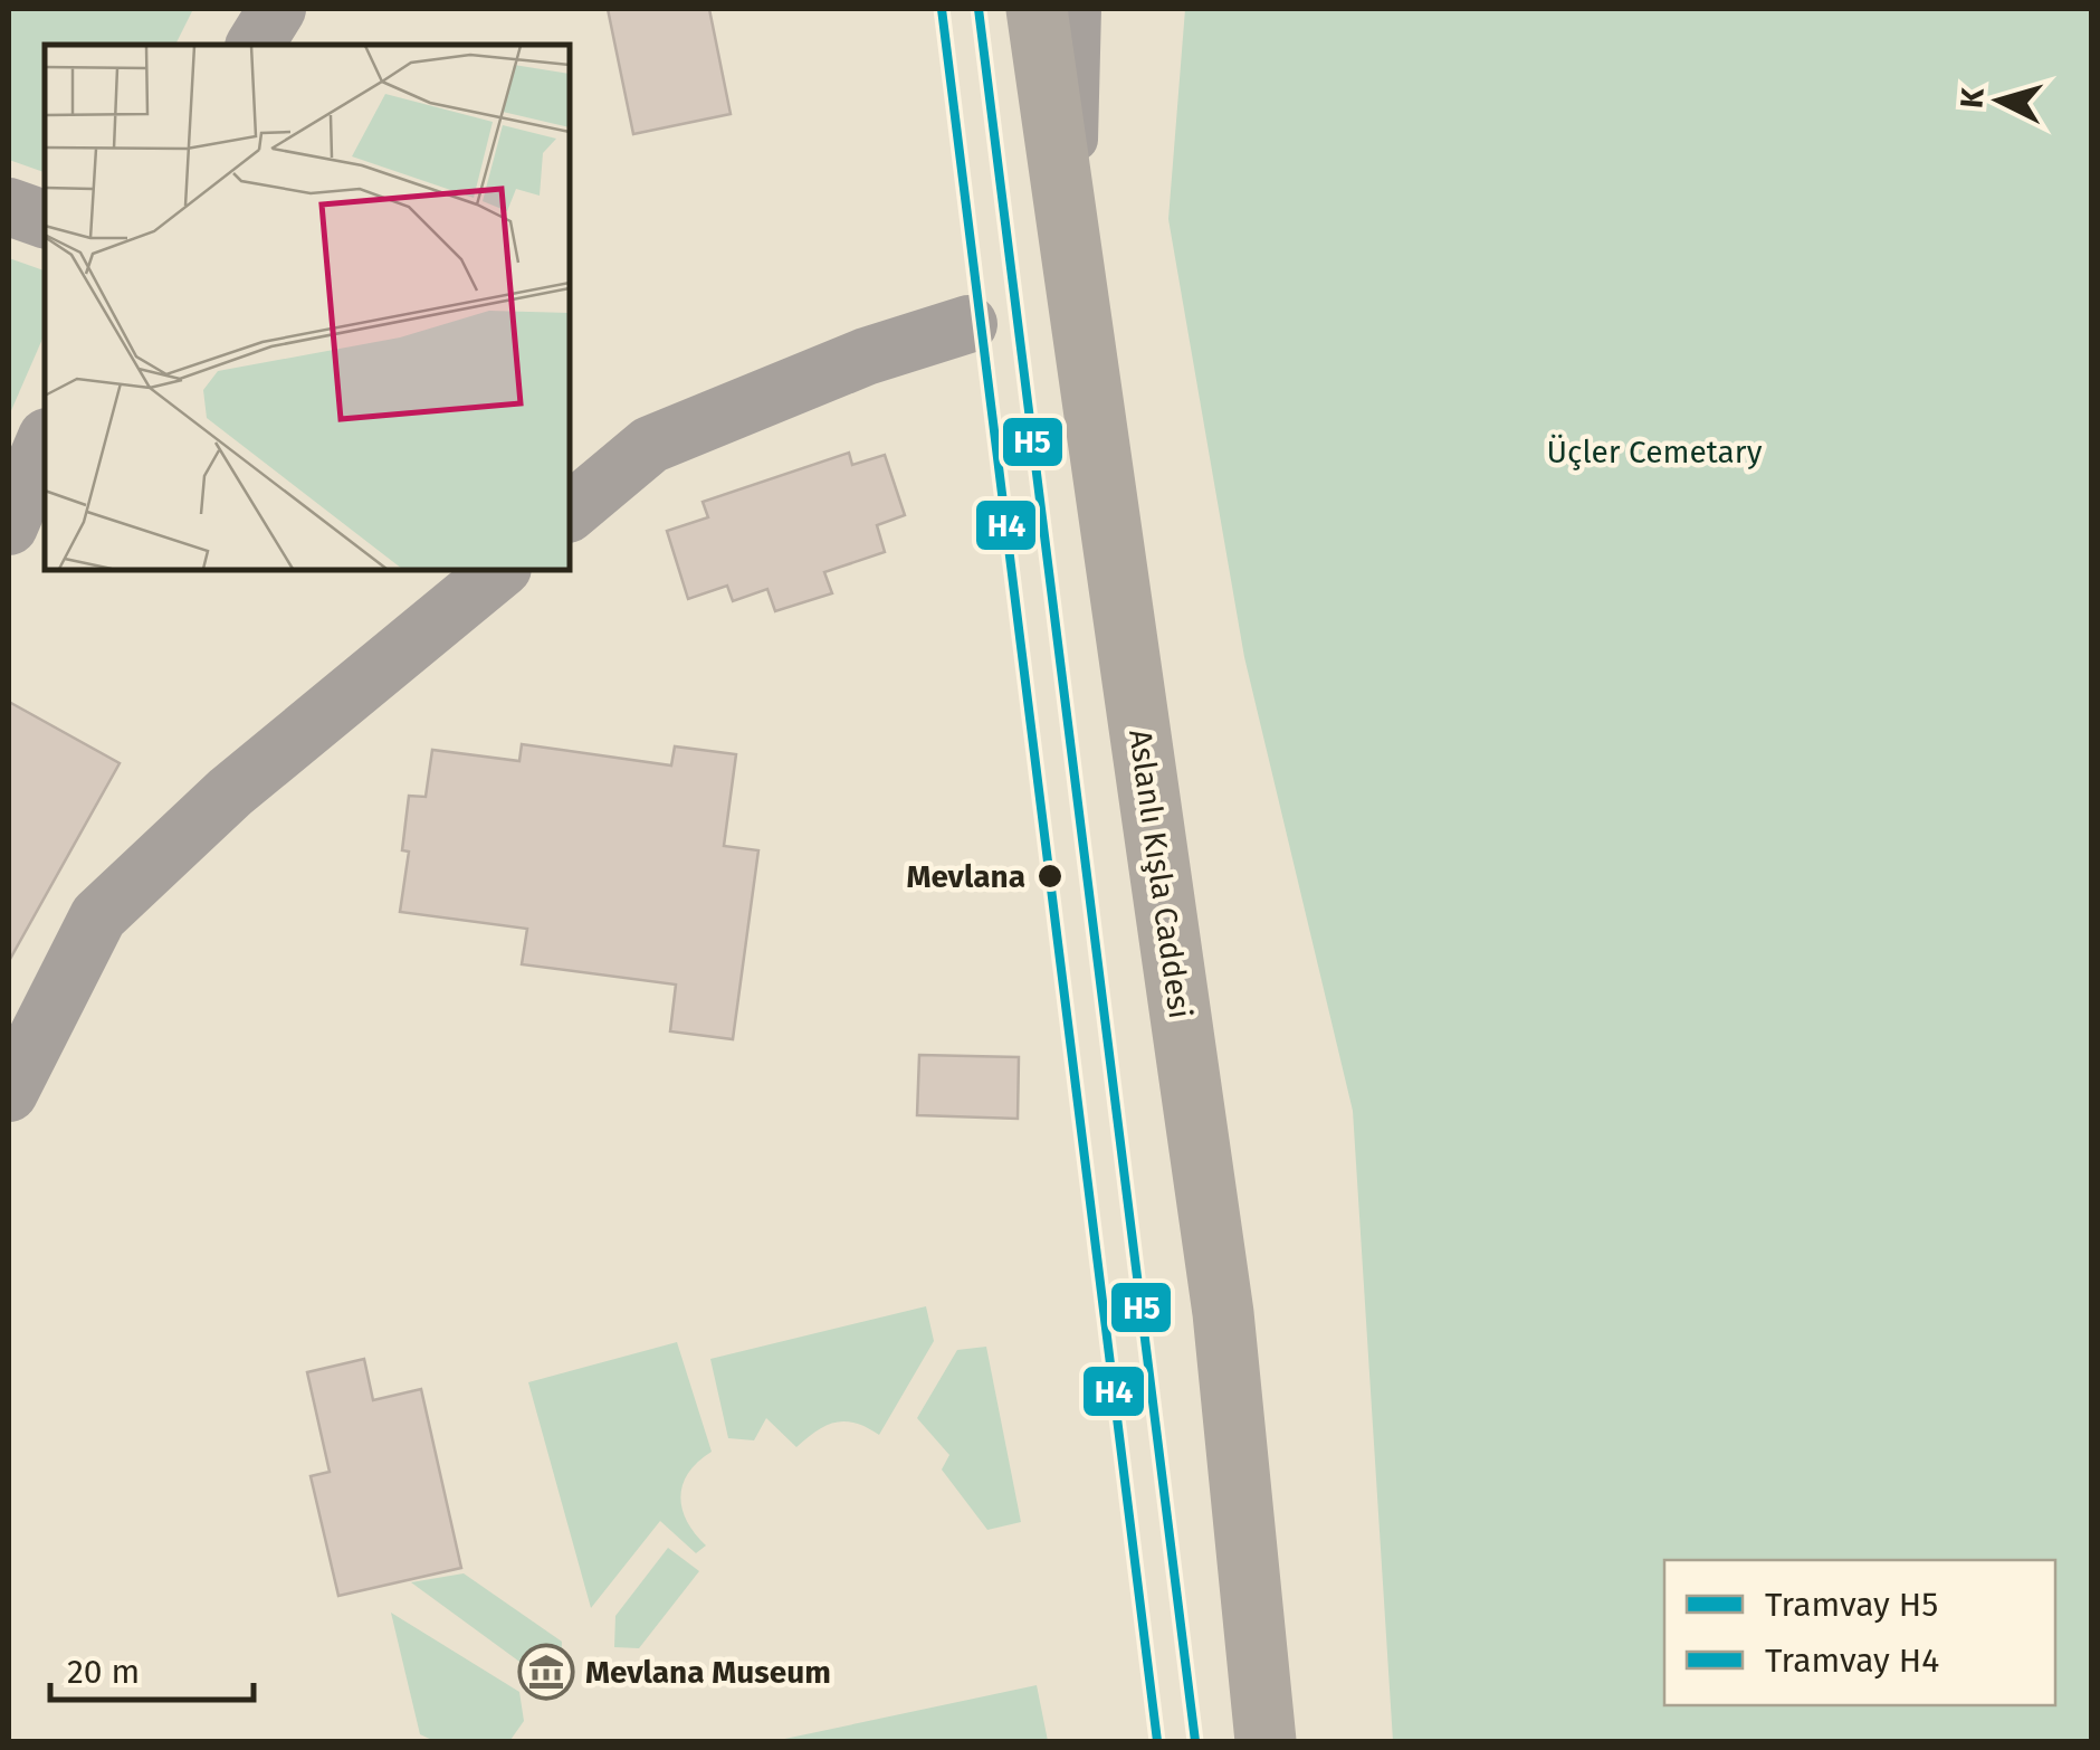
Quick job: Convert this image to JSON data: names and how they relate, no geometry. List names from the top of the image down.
{
  "streets": {
    "main road": ["Aslanlı Kışla Caddesi"]
  },
  "parks": ["Üçler Cemetary"],
  "places": {
    "other": ["Mevlana"],
    "museum": ["Mevlana Museum"]
  },
  "lines": ["tram line H5", "tram line H4"],
  "legend": ["Tramvay H5", "Tramvay H4"],
  "scale_bar": "20 m",
  "north": "left"
}
